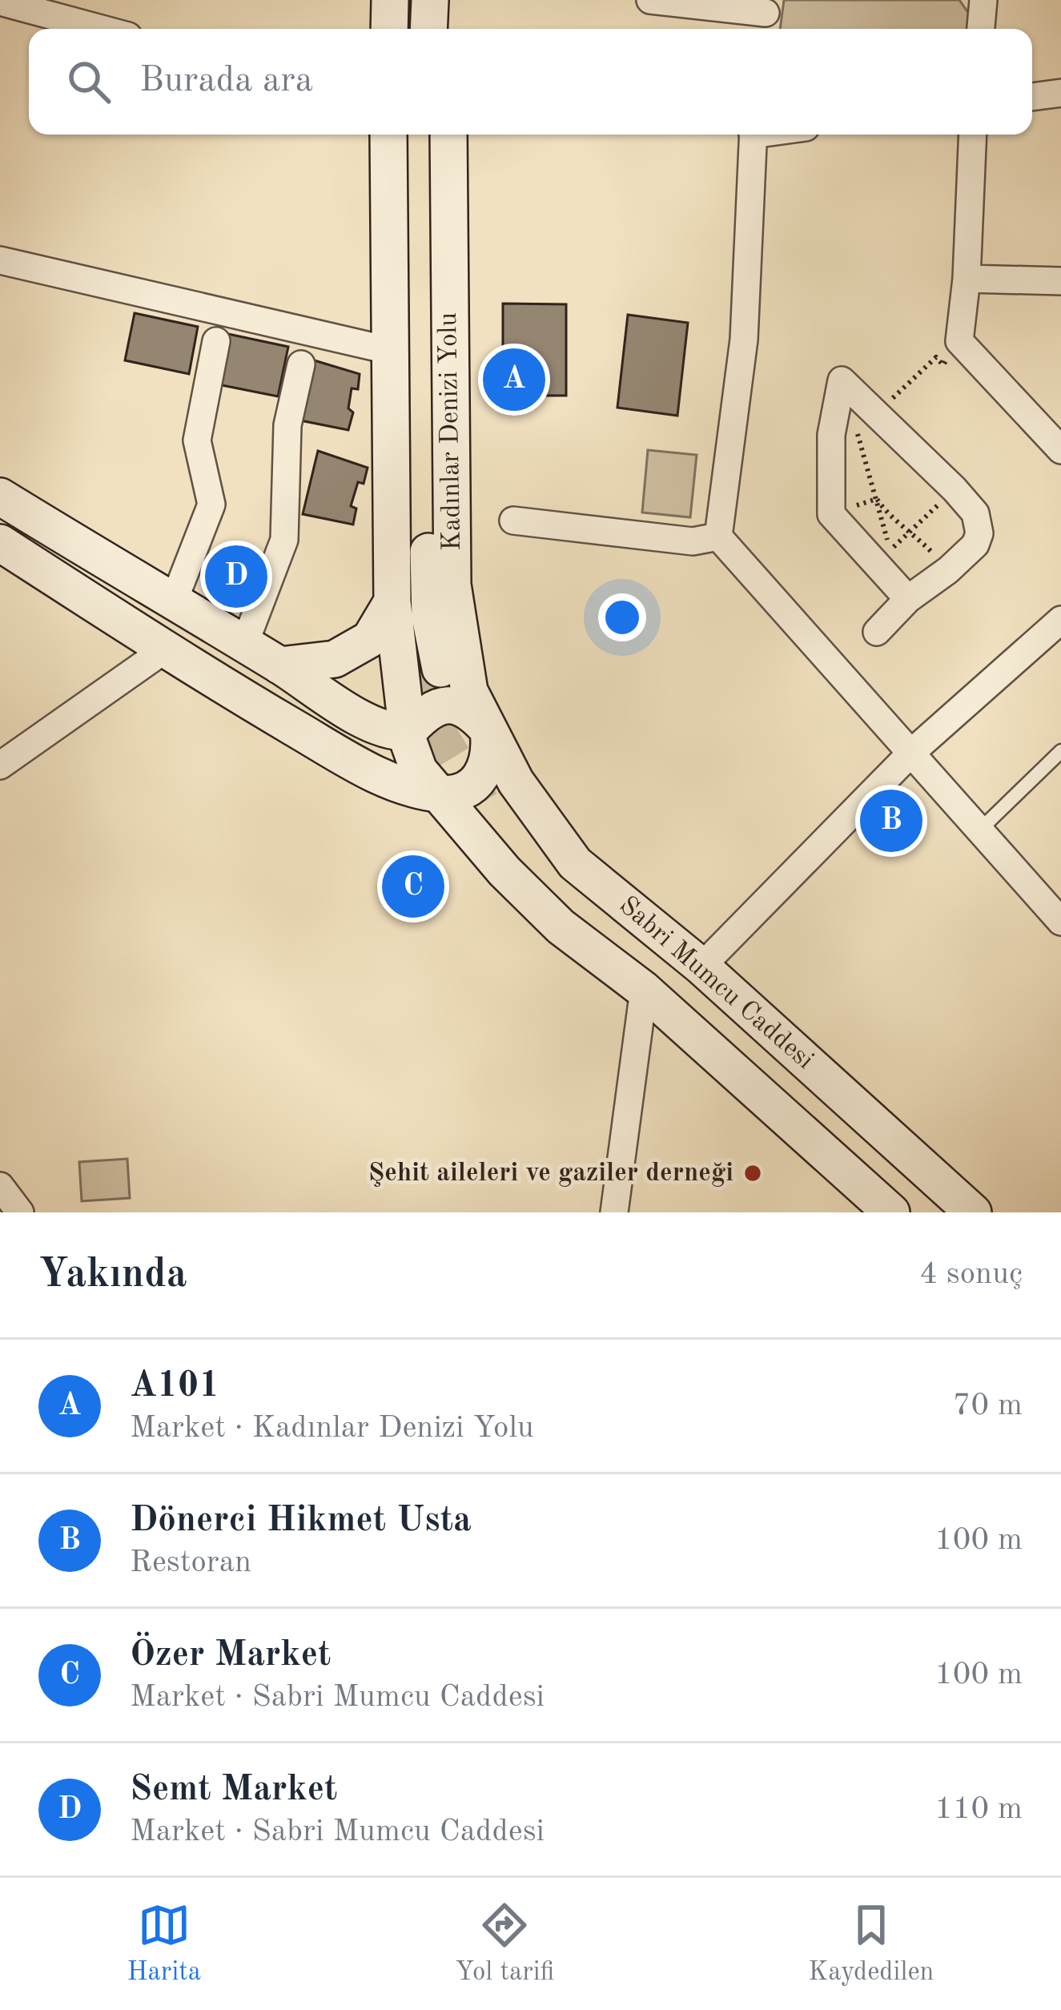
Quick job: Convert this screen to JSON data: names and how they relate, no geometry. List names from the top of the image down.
{
  "streets": {
    "main road": ["Kadınlar Denizi Yolu", "Sabri Mumcu Caddesi"]
  },
  "crossings": [
    ["Kadınlar Denizi Yolu", "Sabri Mumcu Caddesi"]
  ],
  "places": ["Şehit aileleri ve gaziler derneği"],
  "page": {
    "search": "Burada ara",
    "pins": [
      "A",
      "D",
      "B",
      "C"
    ],
    "heading": ["Yakında", "4 sonuç"],
    "list": [
      {
        "mark": "A",
        "name": "A101",
        "note": "Market · Kadınlar Denizi Yolu",
        "value": "70 m"
      },
      {
        "mark": "B",
        "name": "Dönerci Hikmet Usta",
        "note": "Restoran",
        "value": "100 m"
      },
      {
        "mark": "C",
        "name": "Özer Market",
        "note": "Market · Sabri Mumcu Caddesi",
        "value": "100 m"
      },
      {
        "mark": "D",
        "name": "Semt Market",
        "note": "Market · Sabri Mumcu Caddesi",
        "value": "110 m"
      }
    ],
    "nav": ["Harita", "Yol tarifi", "Kaydedilen"]
  }
}
